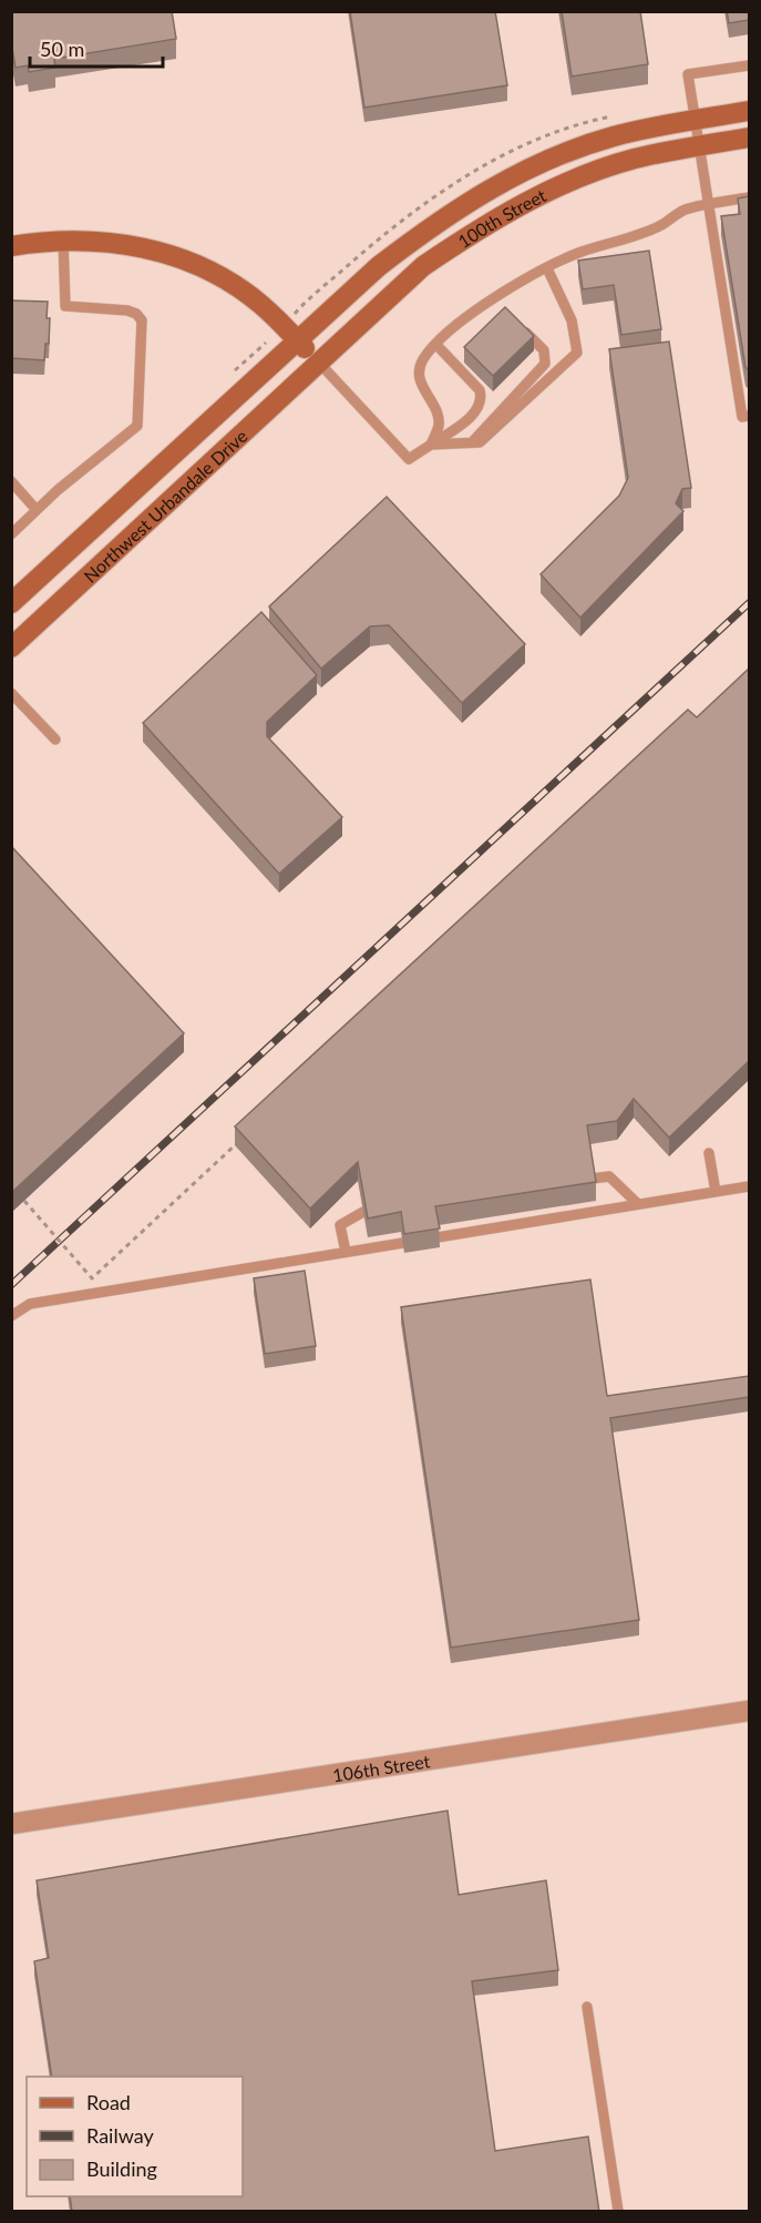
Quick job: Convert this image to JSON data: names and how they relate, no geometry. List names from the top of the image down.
{
  "streets": {
    "main road": ["100th Street", "Northwest Urbandale Drive"],
    "street": ["106th Street"]
  },
  "crossings": [
    ["100th Street", "Northwest Urbandale Drive"]
  ],
  "legend": ["Road", "Railway", "Building"],
  "scale_bar": "50 m"
}
